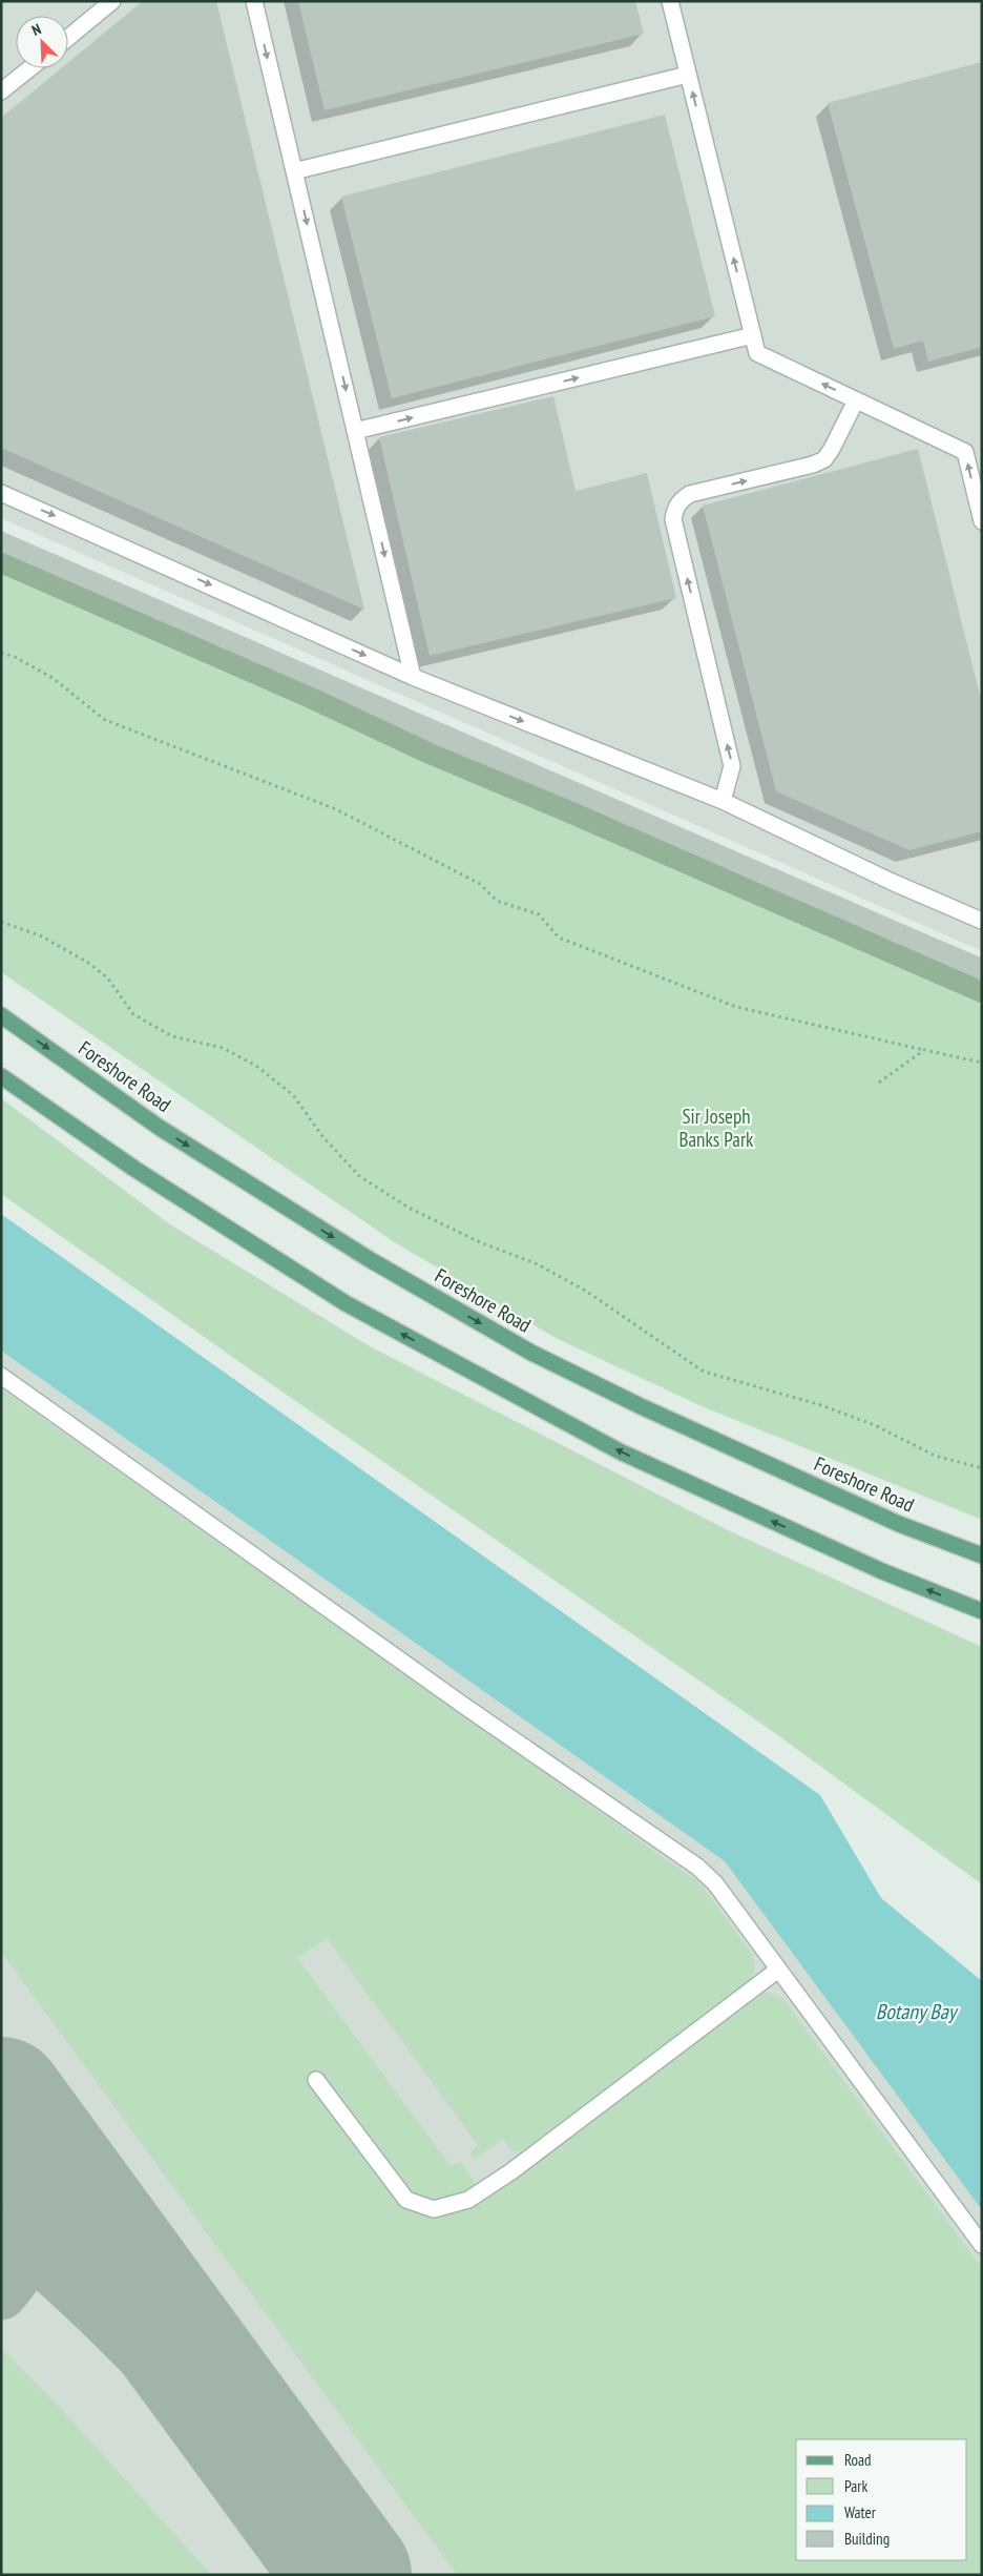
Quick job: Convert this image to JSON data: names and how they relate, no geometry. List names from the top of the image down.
{
  "streets": {
    "main road": ["Foreshore Road"]
  },
  "water": ["Botany Bay"],
  "parks": ["Sir Joseph Banks Park"],
  "legend": [
    "Road",
    "Park",
    "Water",
    "Building"
  ],
  "north": "top left"
}
